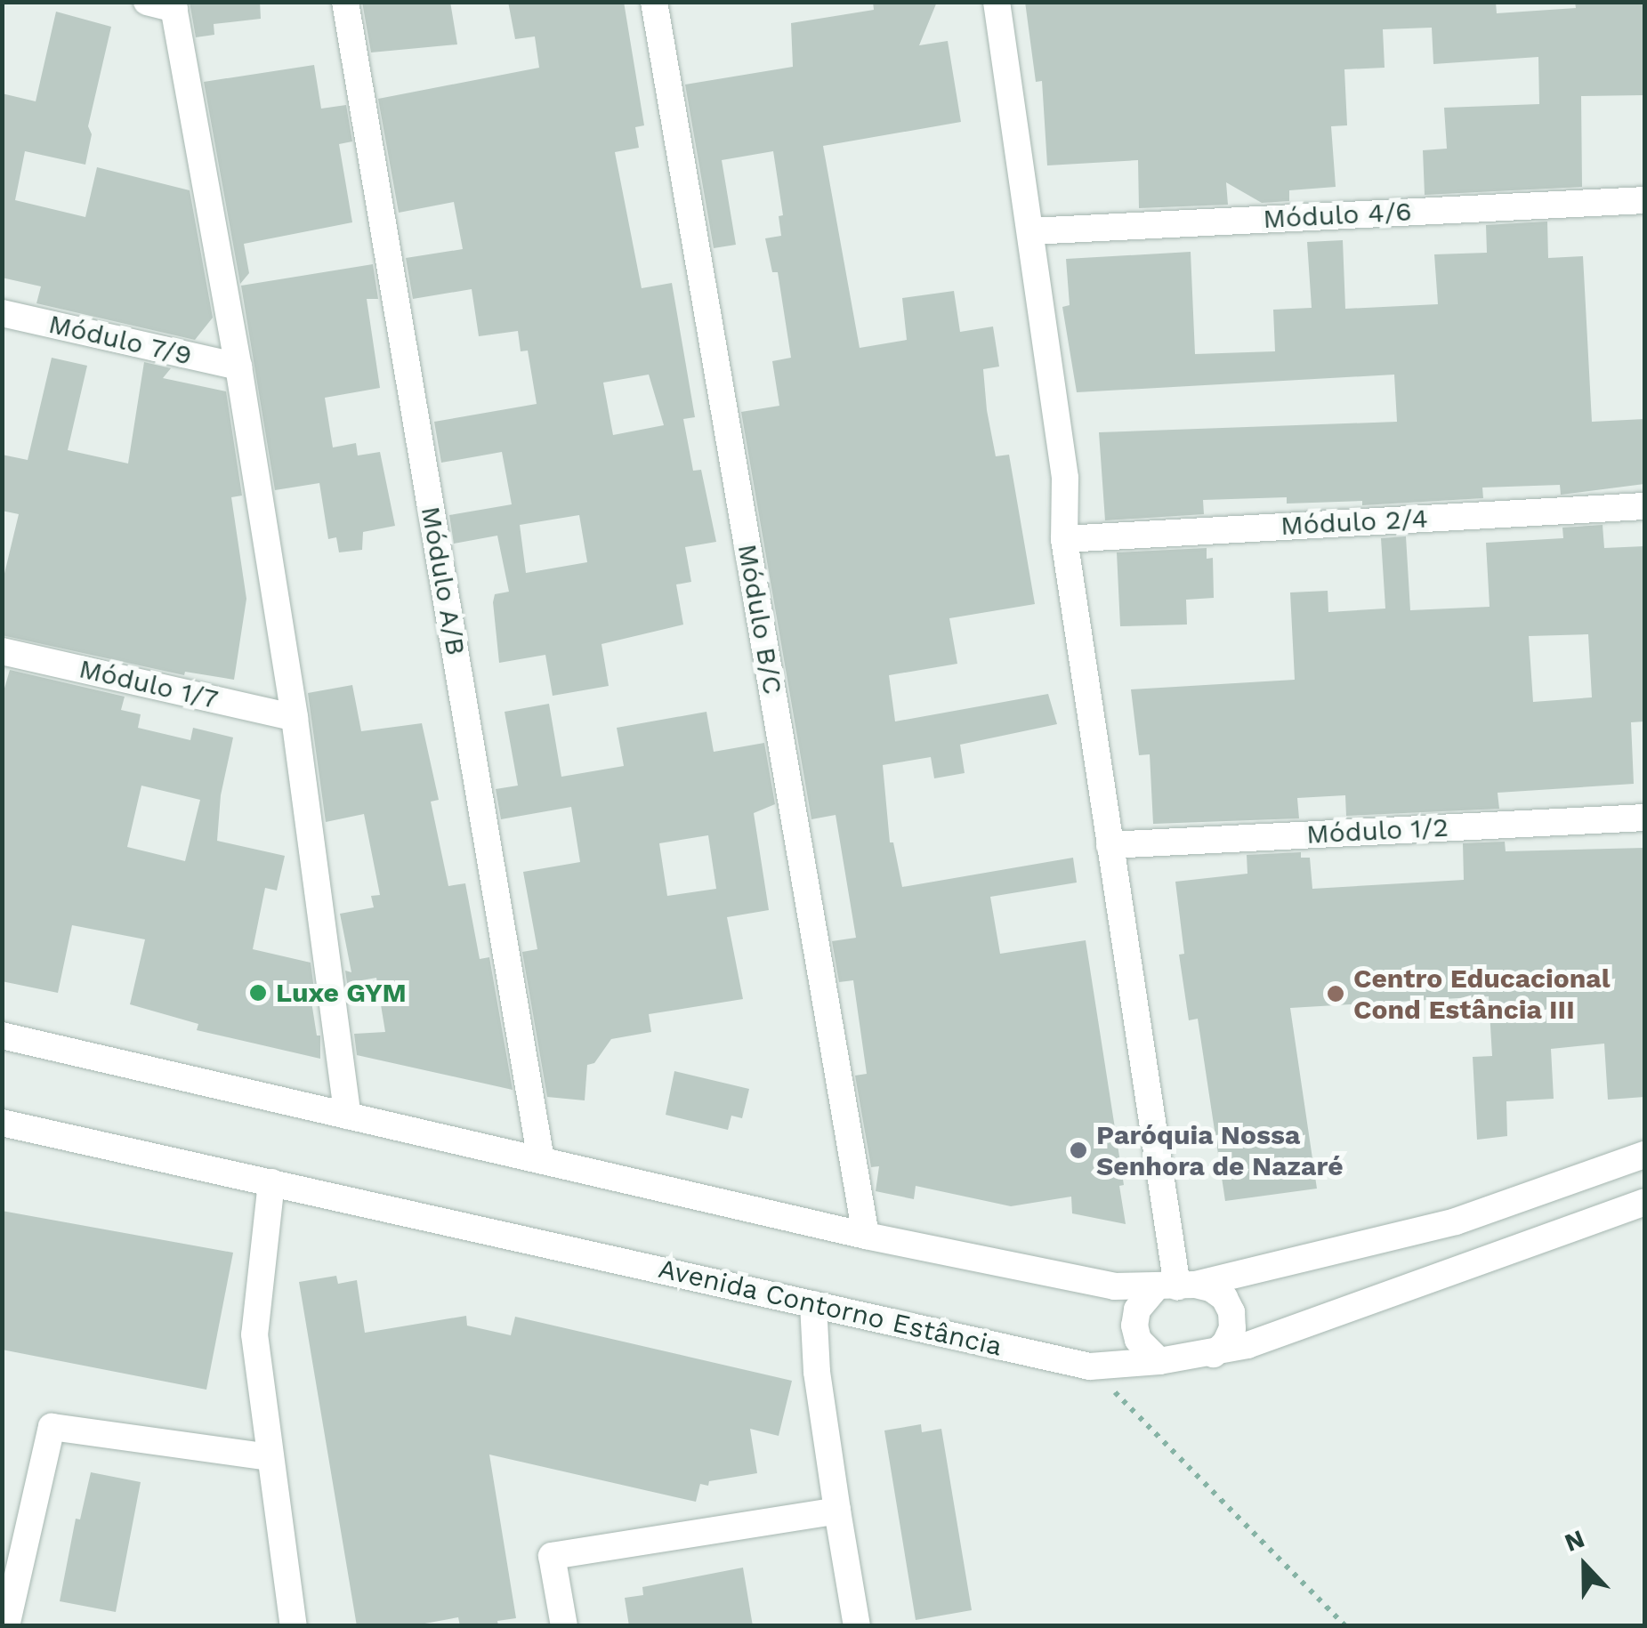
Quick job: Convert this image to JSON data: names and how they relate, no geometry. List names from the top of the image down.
{
  "streets": {
    "street": [
      "Módulo 4/6",
      "Módulo 7/9",
      "Módulo 2/4",
      "Módulo A/B",
      "Módulo B/C",
      "Módulo 1/7",
      "Módulo 1/2",
      "Avenida Contorno Estância"
    ]
  },
  "places": ["Luxe GYM", "Centro Educacional Cond Estância III", "Paróquia Nossa Senhora de Nazaré"],
  "north": "top"
}
